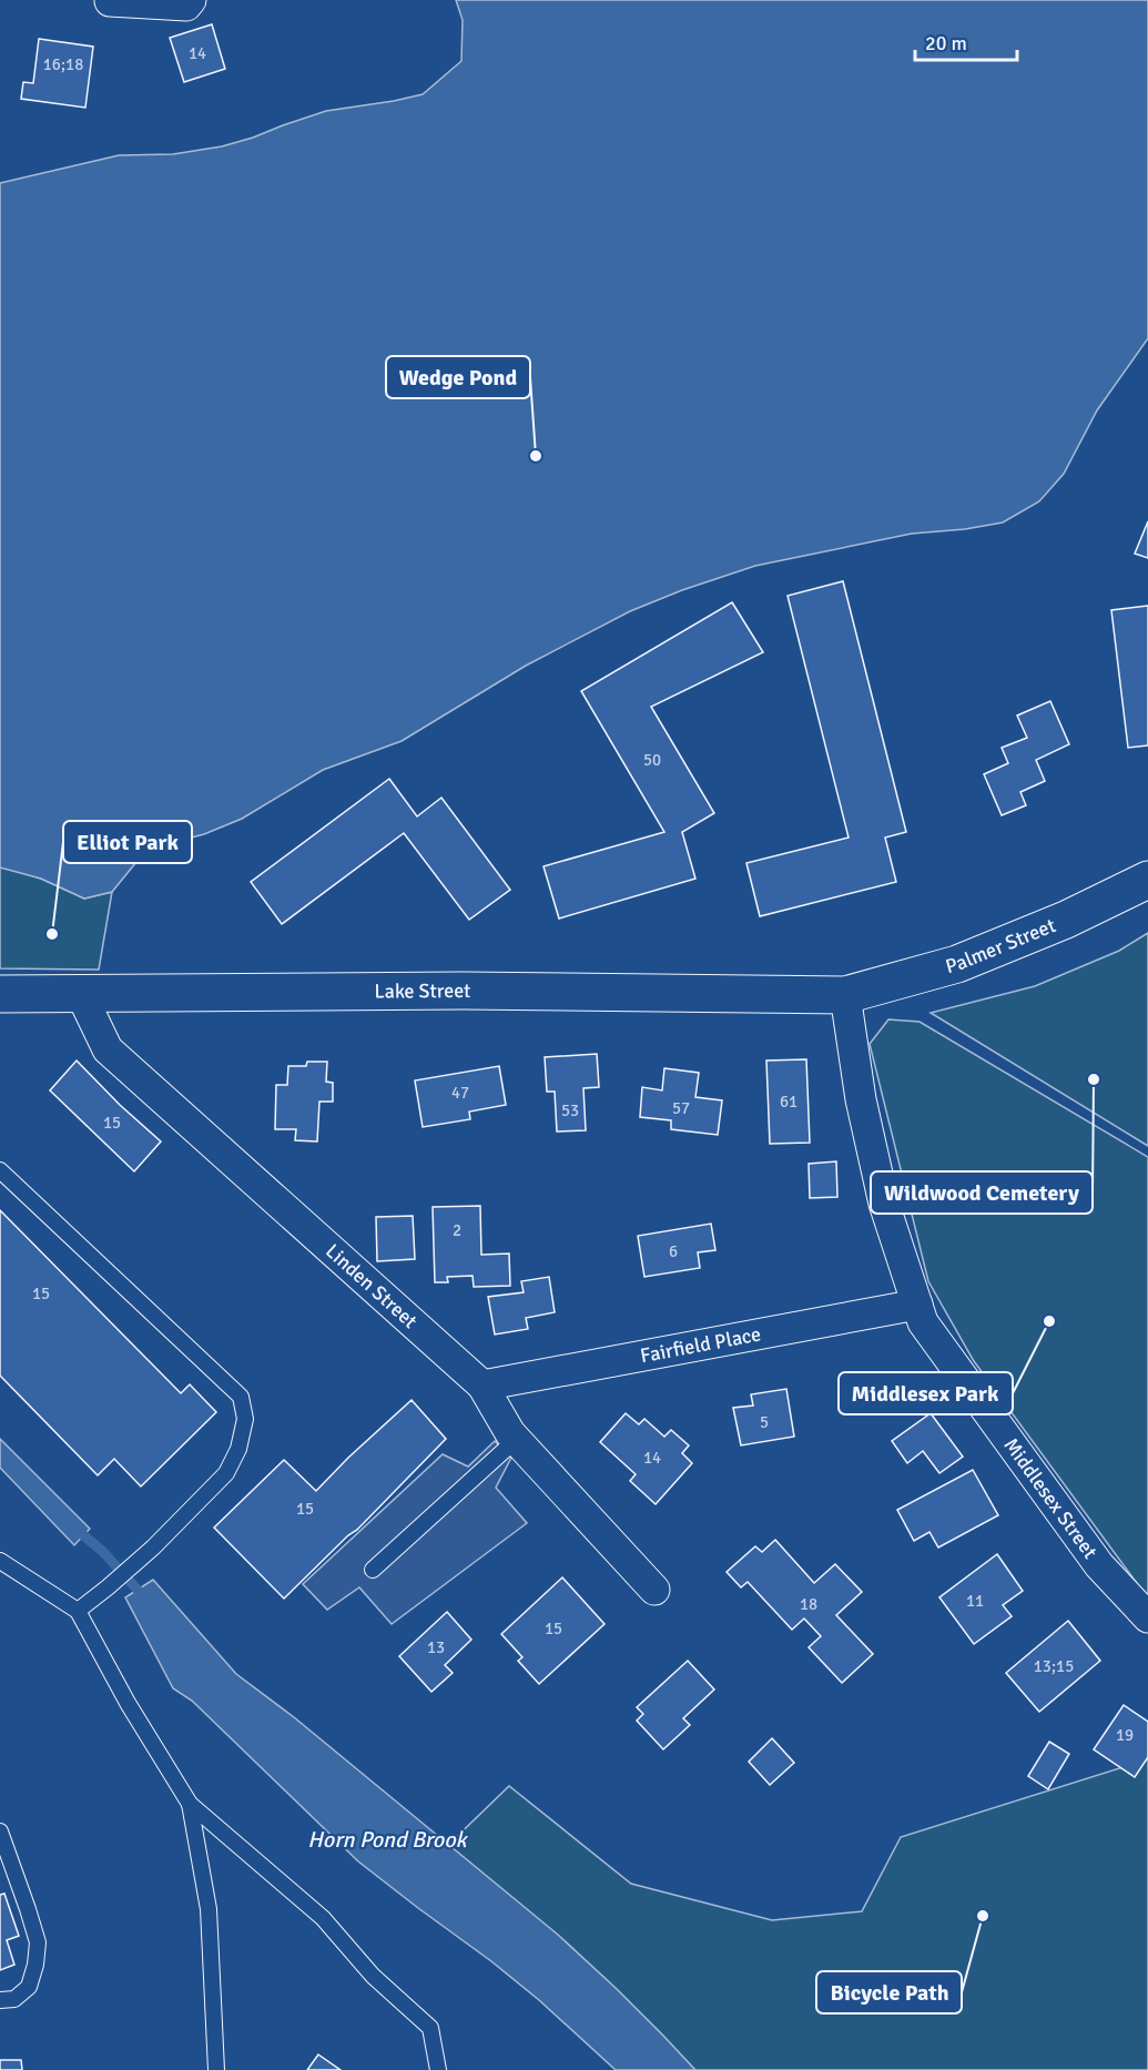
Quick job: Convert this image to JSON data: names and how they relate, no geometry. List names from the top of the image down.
{
  "streets": {
    "street": [
      "Palmer Street",
      "Lake Street",
      "Linden Street",
      "Fairfield Place",
      "Middlesex Street"
    ]
  },
  "crossings": [
    ["Palmer Street", "Lake Street"],
    ["Palmer Street", "Middlesex Street"],
    ["Lake Street", "Linden Street"],
    ["Lake Street", "Middlesex Street"],
    ["Linden Street", "Fairfield Place"],
    ["Fairfield Place", "Middlesex Street"]
  ],
  "water": ["Horn Pond Brook"],
  "places": [
    "Wedge Pond",
    "Elliot Park",
    "Wildwood Cemetery",
    "Middlesex Park",
    "Bicycle Path"
  ],
  "house_numbers": [
    "14",
    "16;18",
    "50",
    "47",
    "61",
    "57",
    "53",
    "15",
    "2",
    "6",
    "15",
    "5",
    "14",
    "15",
    "11",
    "18",
    "15",
    "13",
    "13;15",
    "19"
  ],
  "scale_bar": "20 m"
}
